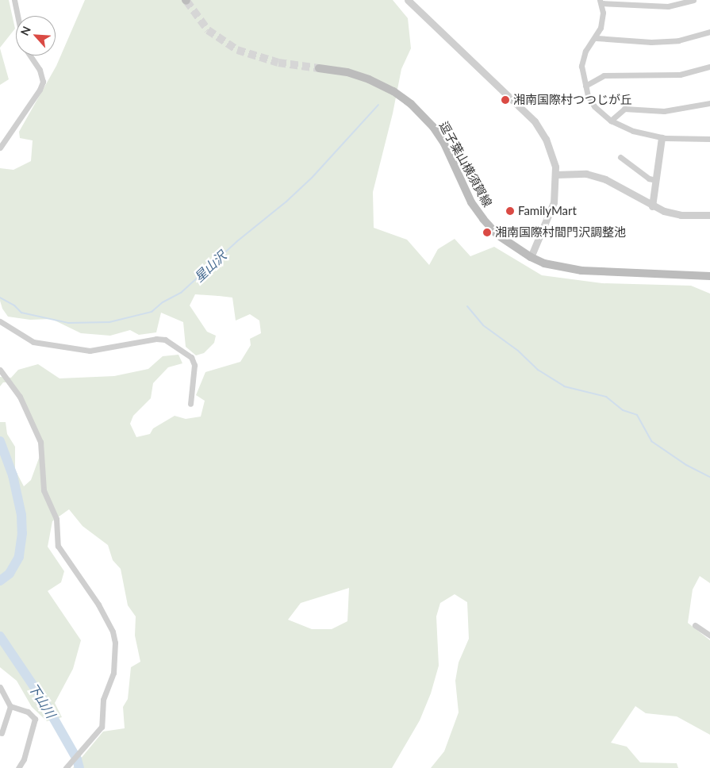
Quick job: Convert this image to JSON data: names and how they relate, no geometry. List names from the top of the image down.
{
  "streets": {
    "main road": ["逗子葉山横須賀線"]
  },
  "water": ["星山沢", "下山川"],
  "places": ["湘南国際村つつじが丘", "FamilyMart", "湘南国際村間門沢調整池"],
  "north": "top left"
}
